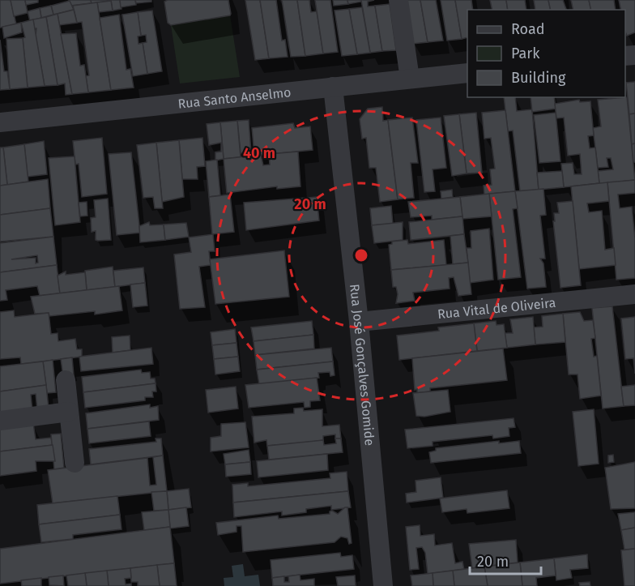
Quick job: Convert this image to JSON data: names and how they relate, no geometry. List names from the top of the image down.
{
  "streets": {
    "street": ["Rua Santo Anselmo", "Rua Vital de Oliveira", "Rua José Gonçalves Gomide"]
  },
  "crossings": [
    ["Rua Santo Anselmo", "Rua José Gonçalves Gomide"],
    ["Rua Vital de Oliveira", "Rua José Gonçalves Gomide"]
  ],
  "legend": ["Road", "Park", "Building"],
  "scale_bar": "20 m",
  "rings": ["40 m", "20 m"]
}
